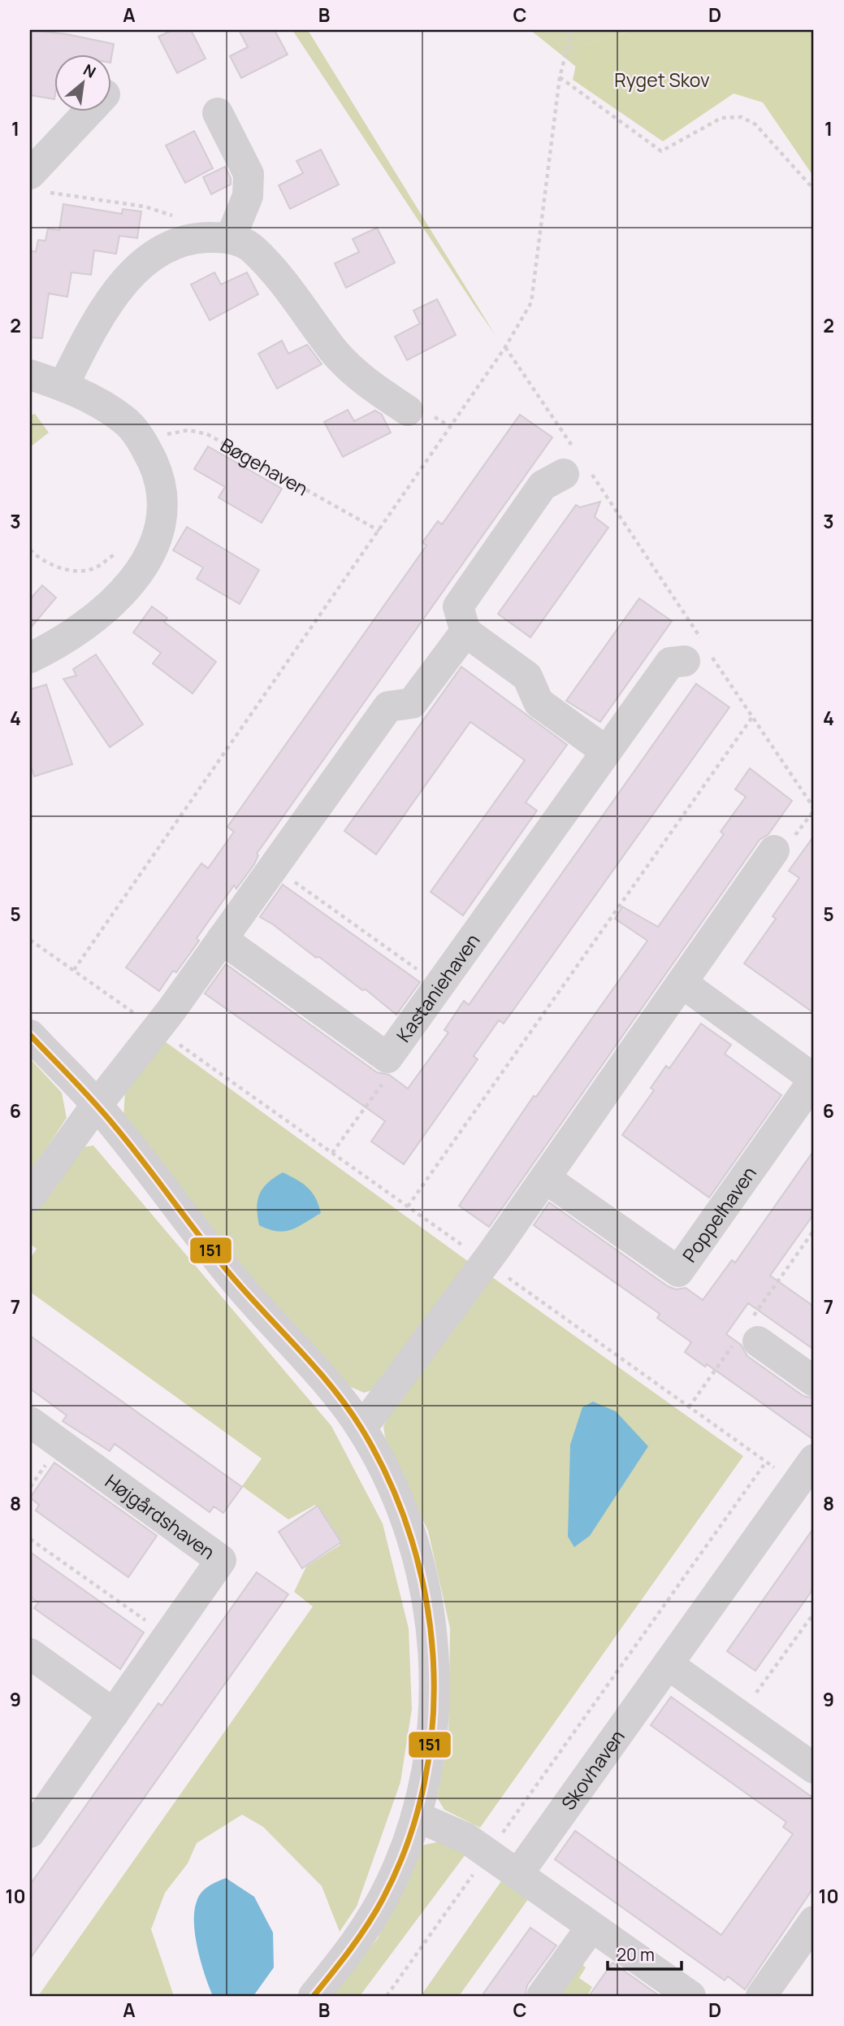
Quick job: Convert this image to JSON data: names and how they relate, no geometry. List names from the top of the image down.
{
  "streets": {
    "street": [
      "Kastaniehaven",
      "Poppelhaven",
      "Højgårdshaven",
      "Skovhaven"
    ],
    "path": ["Bøgehaven"]
  },
  "parks": ["Ryget Skov"],
  "lines": ["transit line 151"],
  "scale_bar": "20 m",
  "north": "top right",
  "grid": {
    "columns": [
      "A",
      "B",
      "C",
      "D"
    ],
    "rows": [
      "1",
      "2",
      "3",
      "4",
      "5",
      "6",
      "7",
      "8",
      "9",
      "10"
    ]
  }
}
